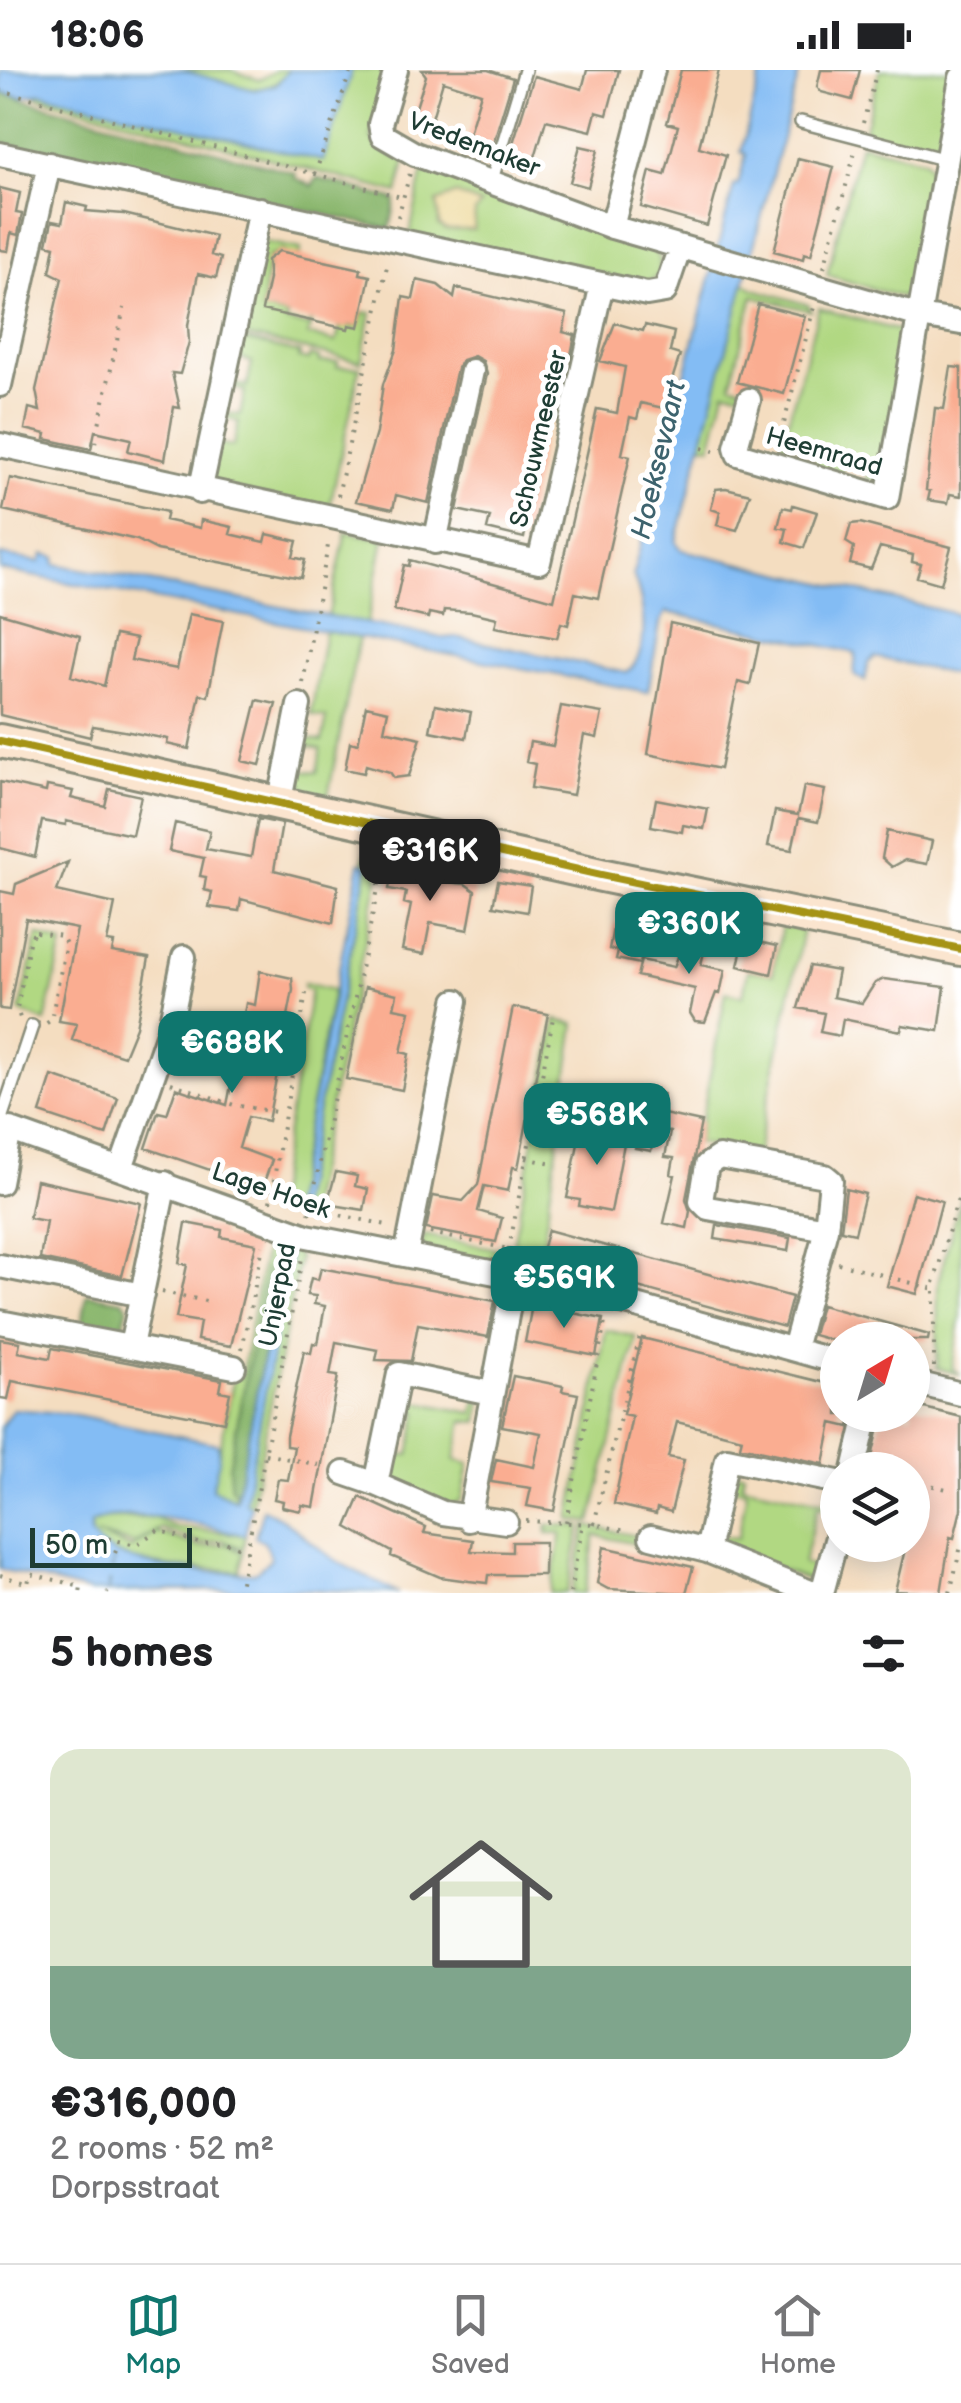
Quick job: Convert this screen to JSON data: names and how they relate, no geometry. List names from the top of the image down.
{
  "streets": {
    "street": [
      "Vredemaker",
      "Schouwmeester",
      "Heemraad",
      "Lage Hoek"
    ],
    "path": ["Unjerpad"]
  },
  "crossings": [
    ["Vredemaker", "Heemraad"],
    ["Lage Hoek", "Unjerpad"]
  ],
  "water": ["Hoeksevaart"],
  "scale_bar": "50 m",
  "north": "top right",
  "page": {
    "status": "18:06",
    "price": [
      "€316K",
      "€360K",
      "€688K",
      "€568K",
      "€569K"
    ],
    "scale": "50 m",
    "heading": "5 homes",
    "list": [
      {
        "name": "€316,000",
        "note": "2 rooms · 52 m² · Dorpsstraat"
      }
    ],
    "tabs": ["Map", "Saved", "Home"]
  }
}
